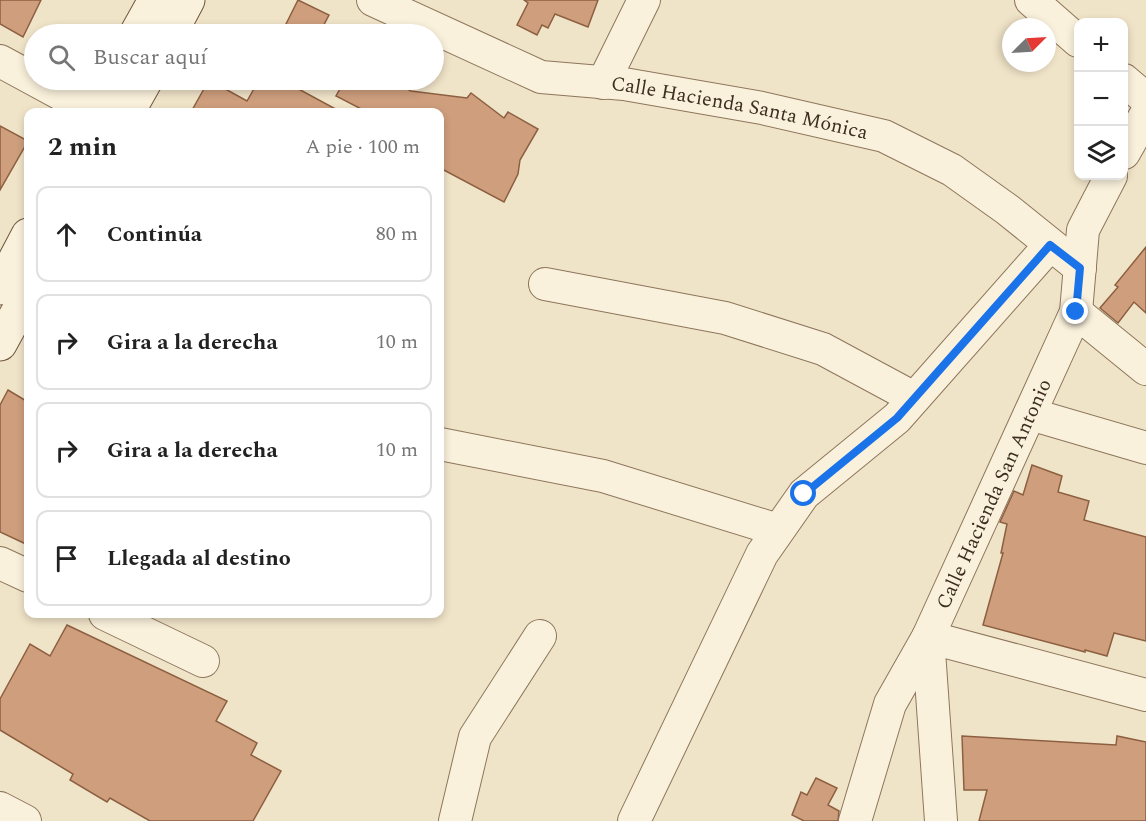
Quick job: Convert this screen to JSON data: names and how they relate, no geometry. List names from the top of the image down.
{
  "streets": {
    "street": ["Calle Hacienda Santa Mónica", "Calle Hacienda San Antonio"]
  },
  "crossings": [
    ["Calle Hacienda Santa Mónica", "Calle Hacienda San Antonio"]
  ],
  "north": "top right",
  "page": {
    "map_buttons": ["+", "−"],
    "search": "Buscar aquí",
    "heading": ["2 min", "A pie · 100 m"],
    "list": [
      ["Continúa", "80 m"],
      ["Gira a la derecha", "10 m"],
      ["Gira a la derecha", "10 m"],
      "Llegada al destino"
    ]
  }
}
